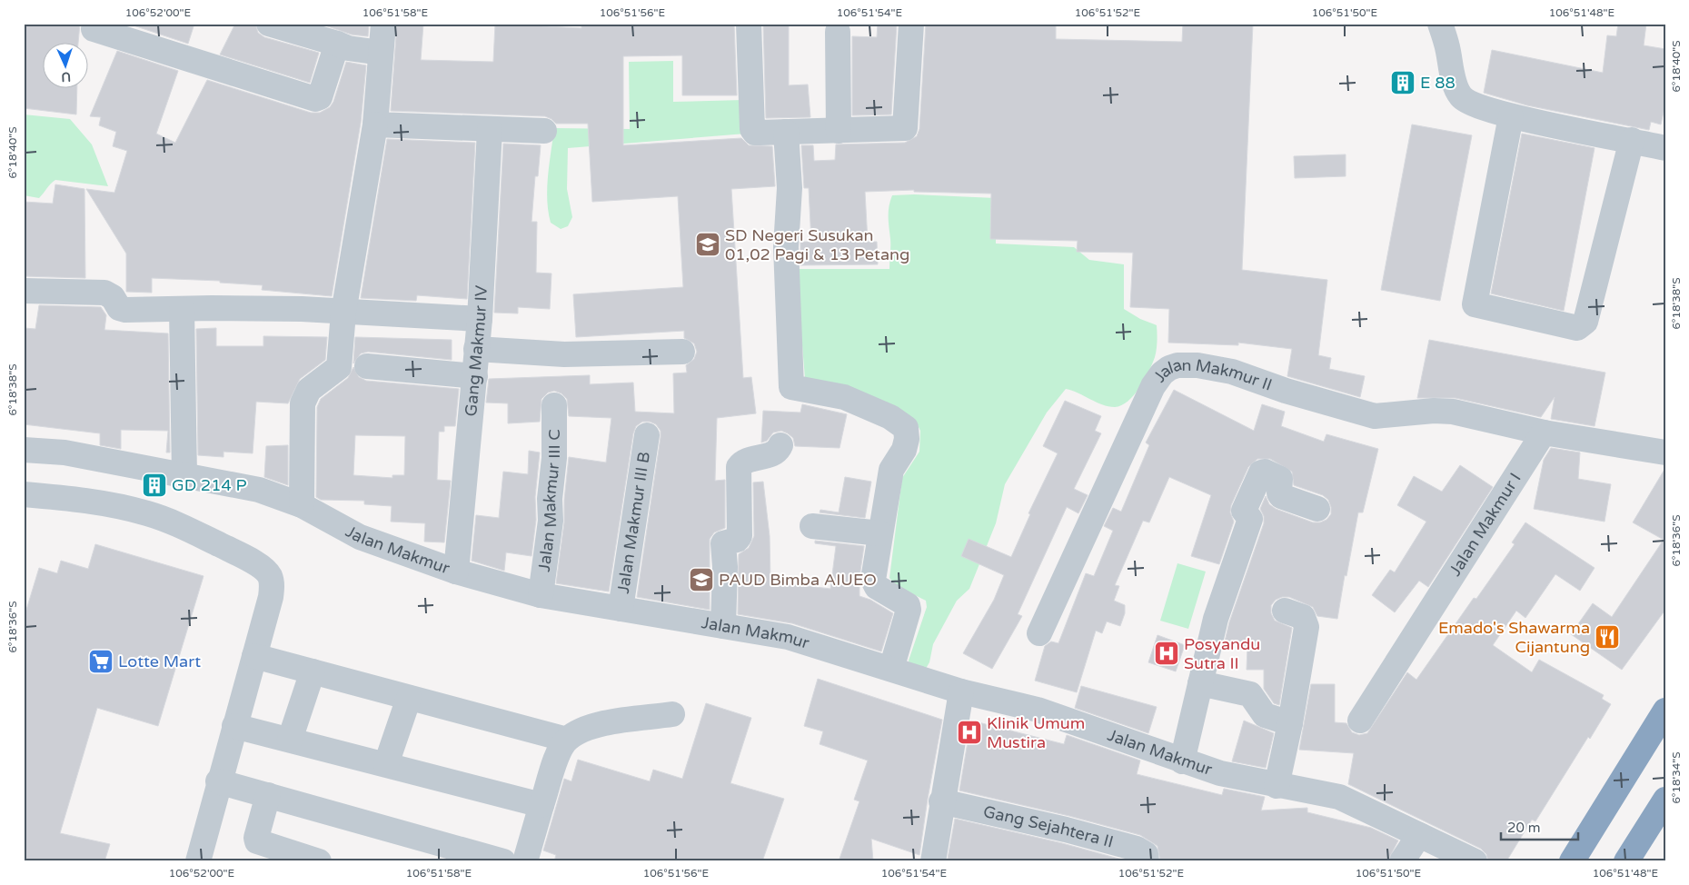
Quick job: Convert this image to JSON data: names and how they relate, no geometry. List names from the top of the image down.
{
  "streets": {
    "street": [
      "Gang Makmur IV",
      "Jalan Makmur II",
      "Jalan Makmur III C",
      "Jalan Makmur III B",
      "Jalan Makmur I",
      "Jalan Makmur",
      "Gang Sejahtera II"
    ]
  },
  "crossings": [
    ["Gang Makmur IV", "Jalan Makmur"],
    ["Jalan Makmur II", "Jalan Makmur I"],
    ["Jalan Makmur III C", "Jalan Makmur"],
    ["Jalan Makmur III B", "Jalan Makmur"]
  ],
  "places": {
    "building": ["E 88", "GD 214 P"],
    "school or university": ["SD Negeri Susukan 01,02 Pagi & 13 Petang", "PAUD Bimba AIUEO"],
    "restaurant": ["Emado's Shawarma Cijantung"],
    "hospital": ["Posyandu Sutra II", "Klinik Umum Mustira"],
    "supermarket": ["Lotte Mart"]
  },
  "scale_bar": "20 m",
  "north": "bottom",
  "coordinates": [
    "106°52'00\"E",
    "106°51'58\"E",
    "106°51'56\"E",
    "106°51'54\"E",
    "106°51'52\"E",
    "106°51'50\"E",
    "106°51'48\"E",
    "6°18'40\"S",
    "6°18'38\"S",
    "6°18'36\"S",
    "6°18'34\"S"
  ]
}
